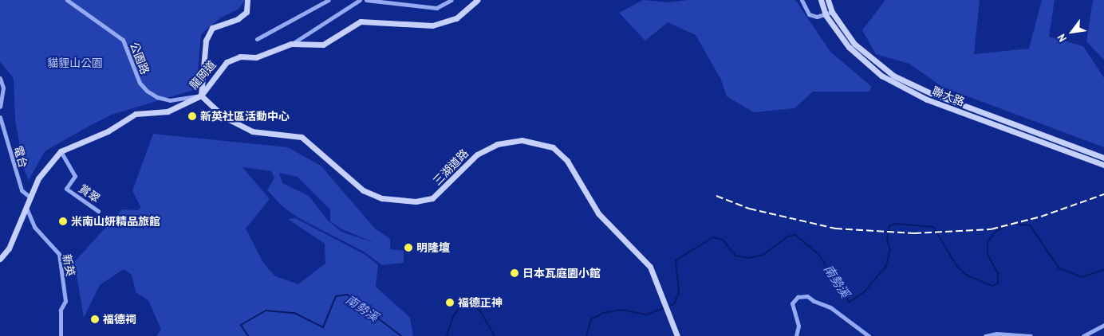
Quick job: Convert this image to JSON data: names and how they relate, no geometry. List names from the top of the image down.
{
  "streets": {
    "street": [
      "公園路",
      "龍岡道",
      "聯大路",
      "電台",
      "三湖道路",
      "賞翠",
      "新英"
    ]
  },
  "crossings": [
    ["公園路", "龍岡道"],
    ["公園路", "三湖道路"],
    ["龍岡道", "電台"],
    ["龍岡道", "三湖道路"],
    ["龍岡道", "賞翠"],
    ["龍岡道", "新英"]
  ],
  "water": ["南勢溪"],
  "parks": ["貓貍山公園"],
  "places": [
    "新英社區活動中心",
    "米南山妍精品旅館",
    "明隆壇",
    "日本瓦庭園小館",
    "福德正神",
    "福德祠"
  ],
  "north": "bottom left"
}
